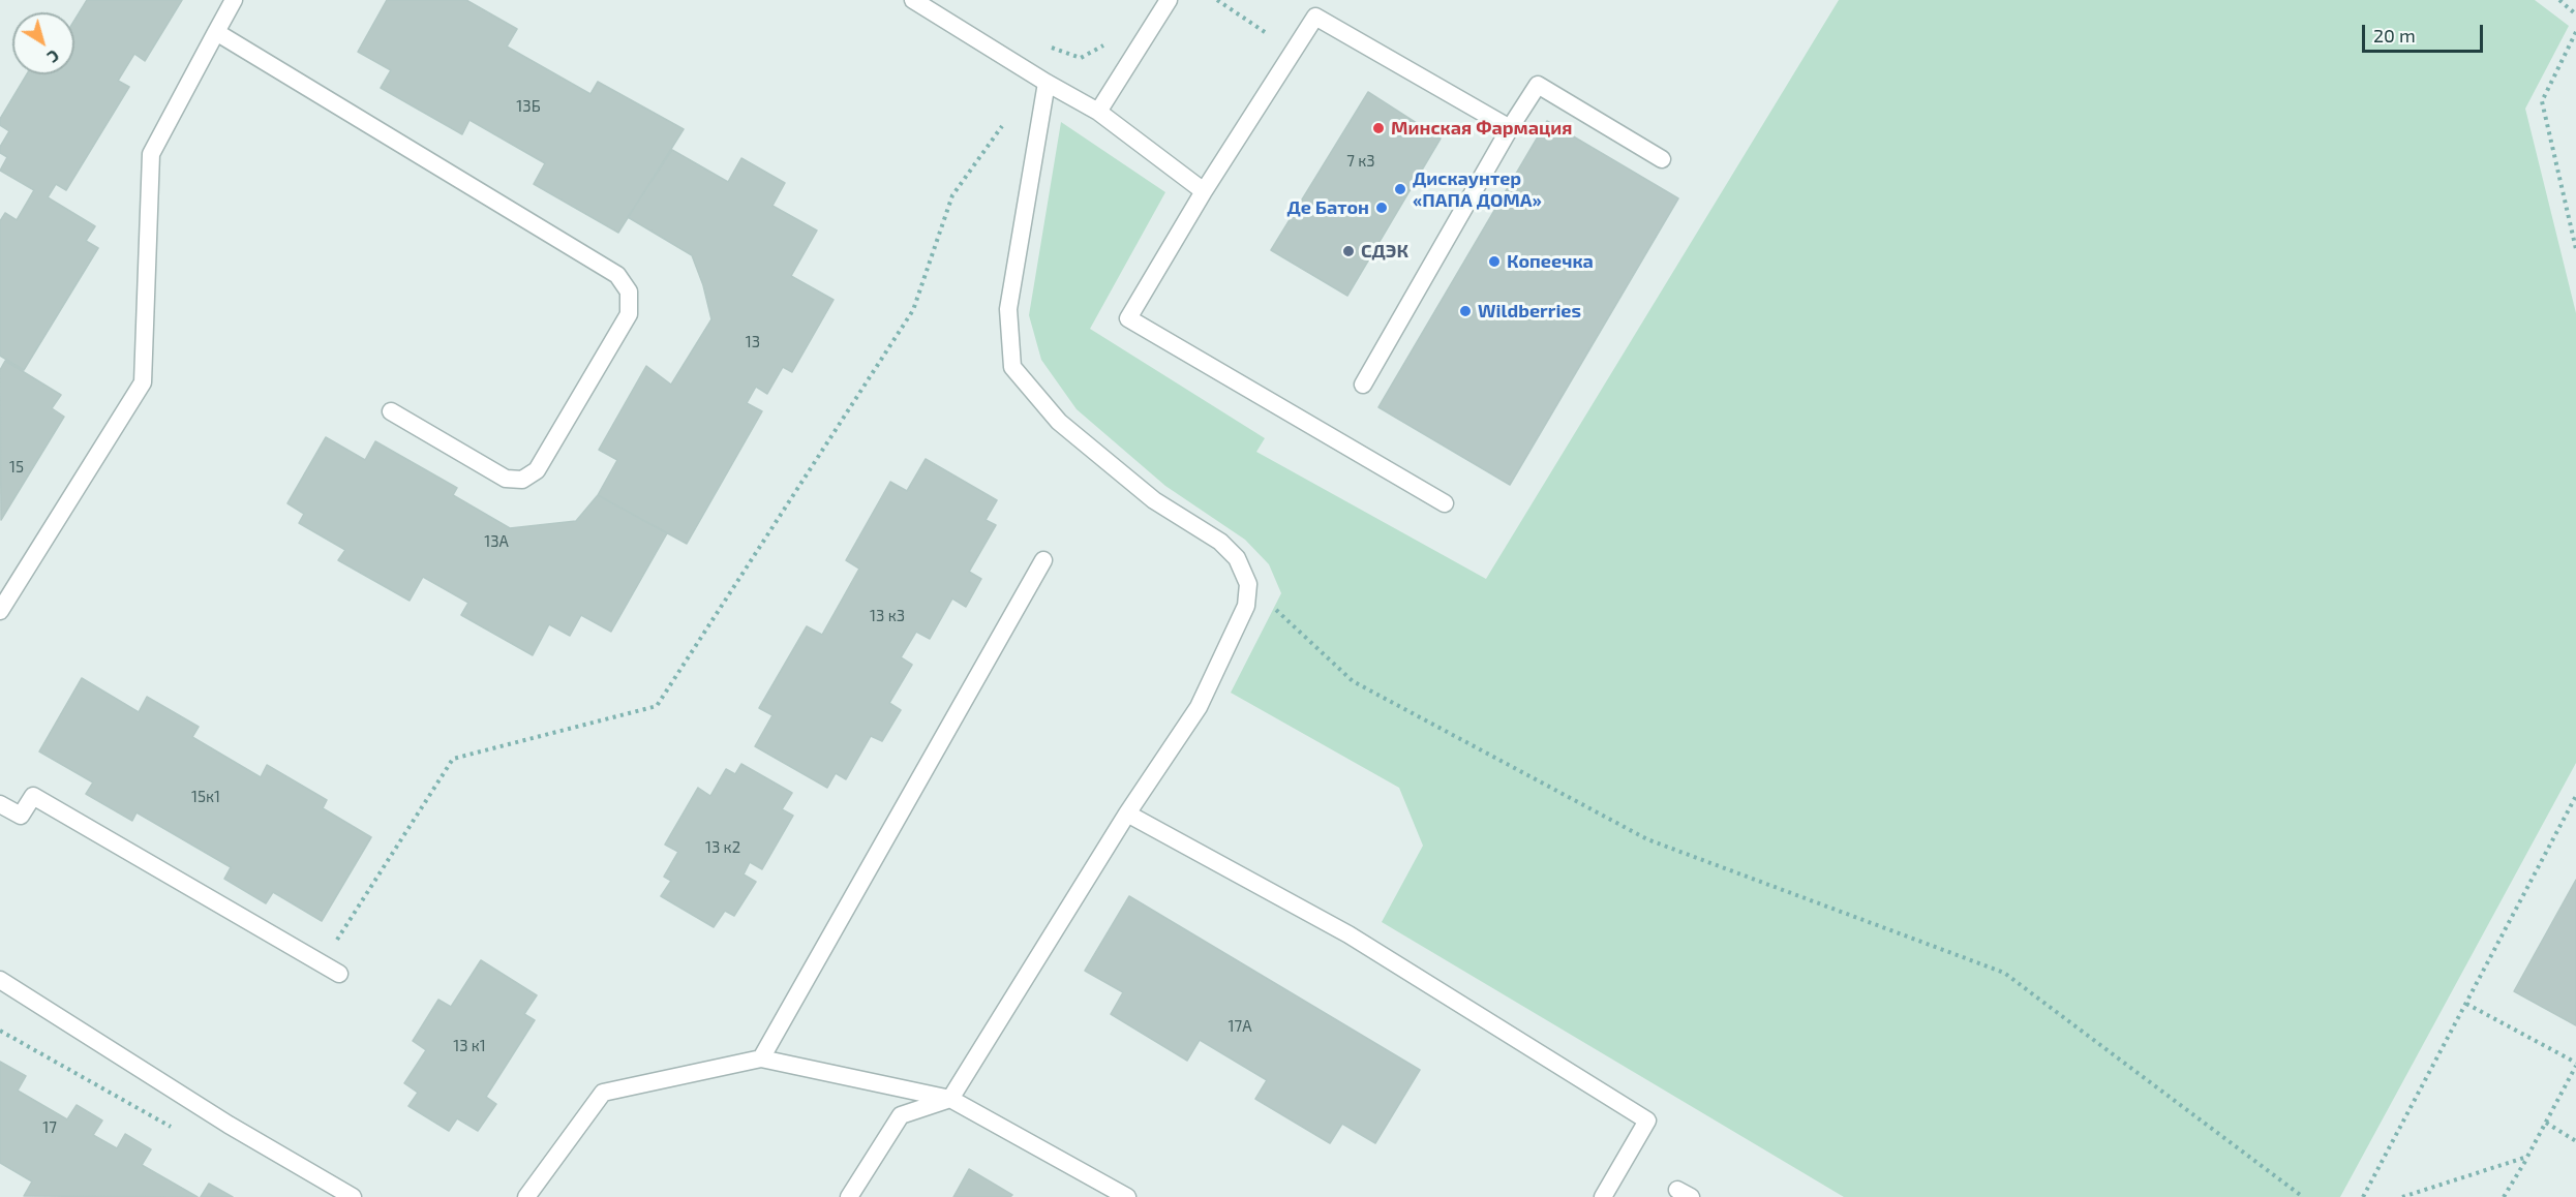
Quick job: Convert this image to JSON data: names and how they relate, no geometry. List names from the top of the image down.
{
  "places": [
    "Минская Фармация",
    "Дискаунтер «ПАПА ДОМА»",
    "Де Батон",
    "СДЭК",
    "Копеечка",
    "Wildberries"
  ],
  "house_numbers": [
    "13Б",
    "7 к3",
    "13",
    "15",
    "13А",
    "13 к3",
    "15к1",
    "13 к2",
    "17А",
    "13 к1",
    "17"
  ],
  "scale_bar": "20 m",
  "north": "bottom right"
}
